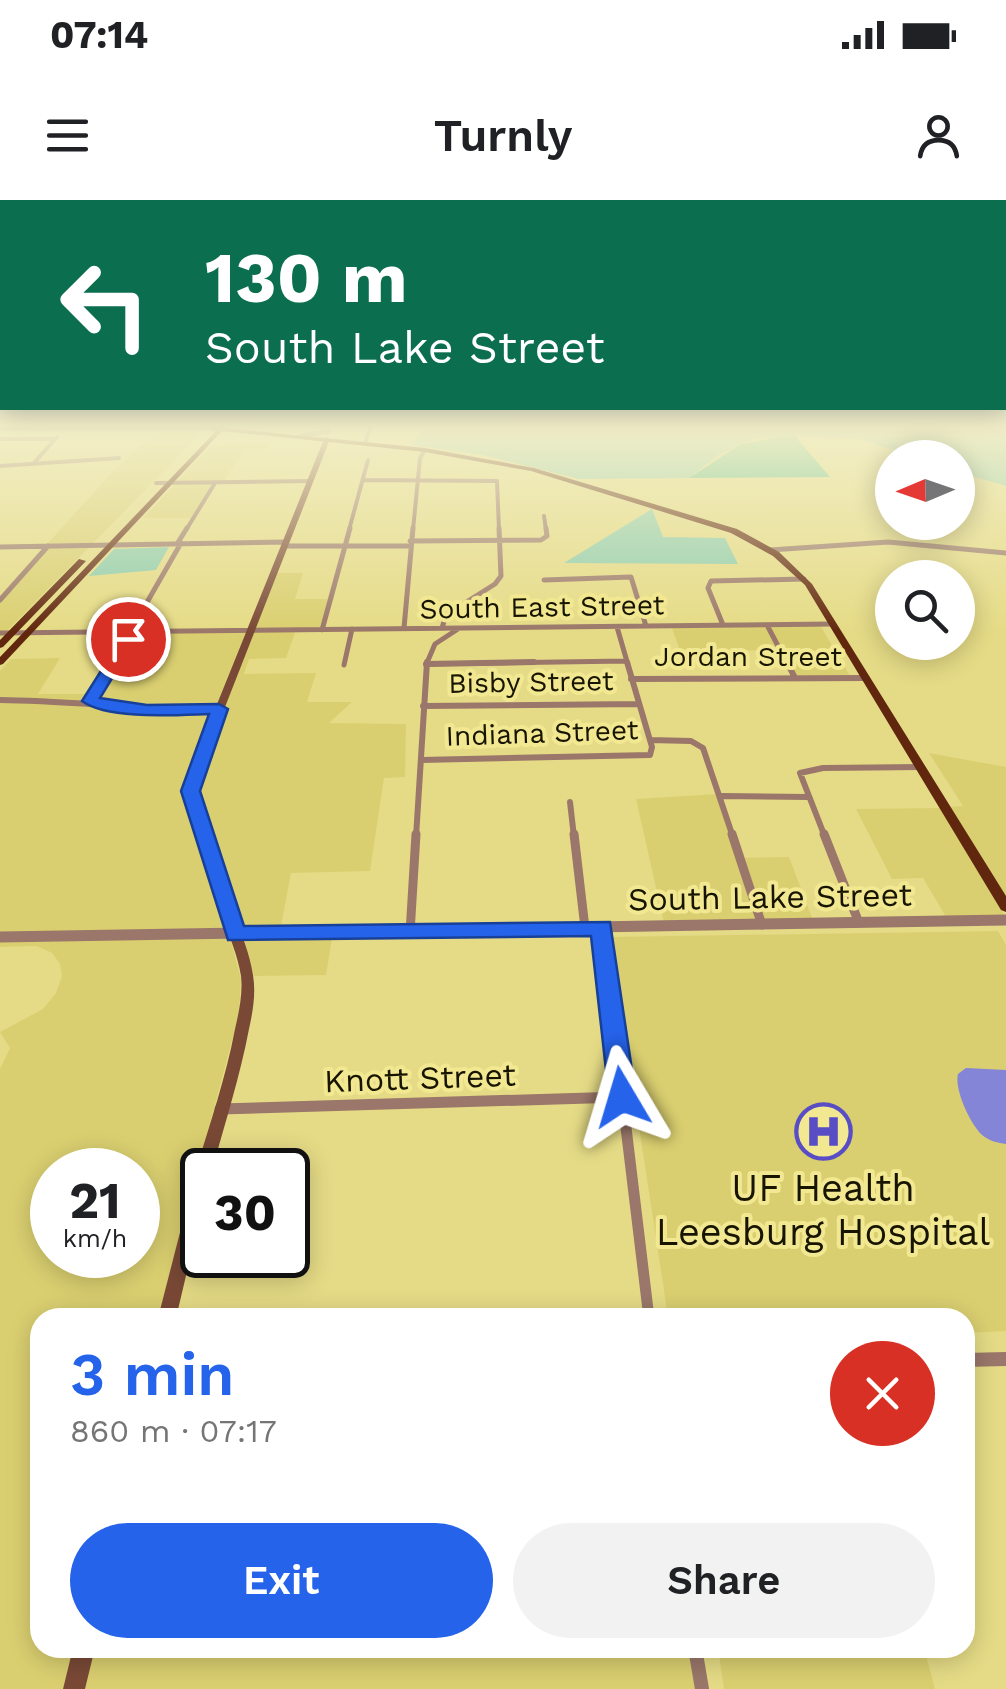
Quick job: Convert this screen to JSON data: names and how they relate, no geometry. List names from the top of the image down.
{
  "streets": {
    "street": [
      "South East Street",
      "Jordan Street",
      "Bisby Street",
      "Indiana Street",
      "South Lake Street",
      "Knott Street"
    ]
  },
  "places": {
    "hospital": ["UF Health Leesburg Hospital"]
  },
  "north": "left",
  "page": {
    "status": "07:14",
    "header": "Turnly",
    "turn": ["130 m", "South Lake Street"],
    "speed": "21 km/h",
    "limit": "30",
    "heading": ["3 min", "860 m · 07:17"],
    "buttons": ["Exit", "Share"]
  }
}
